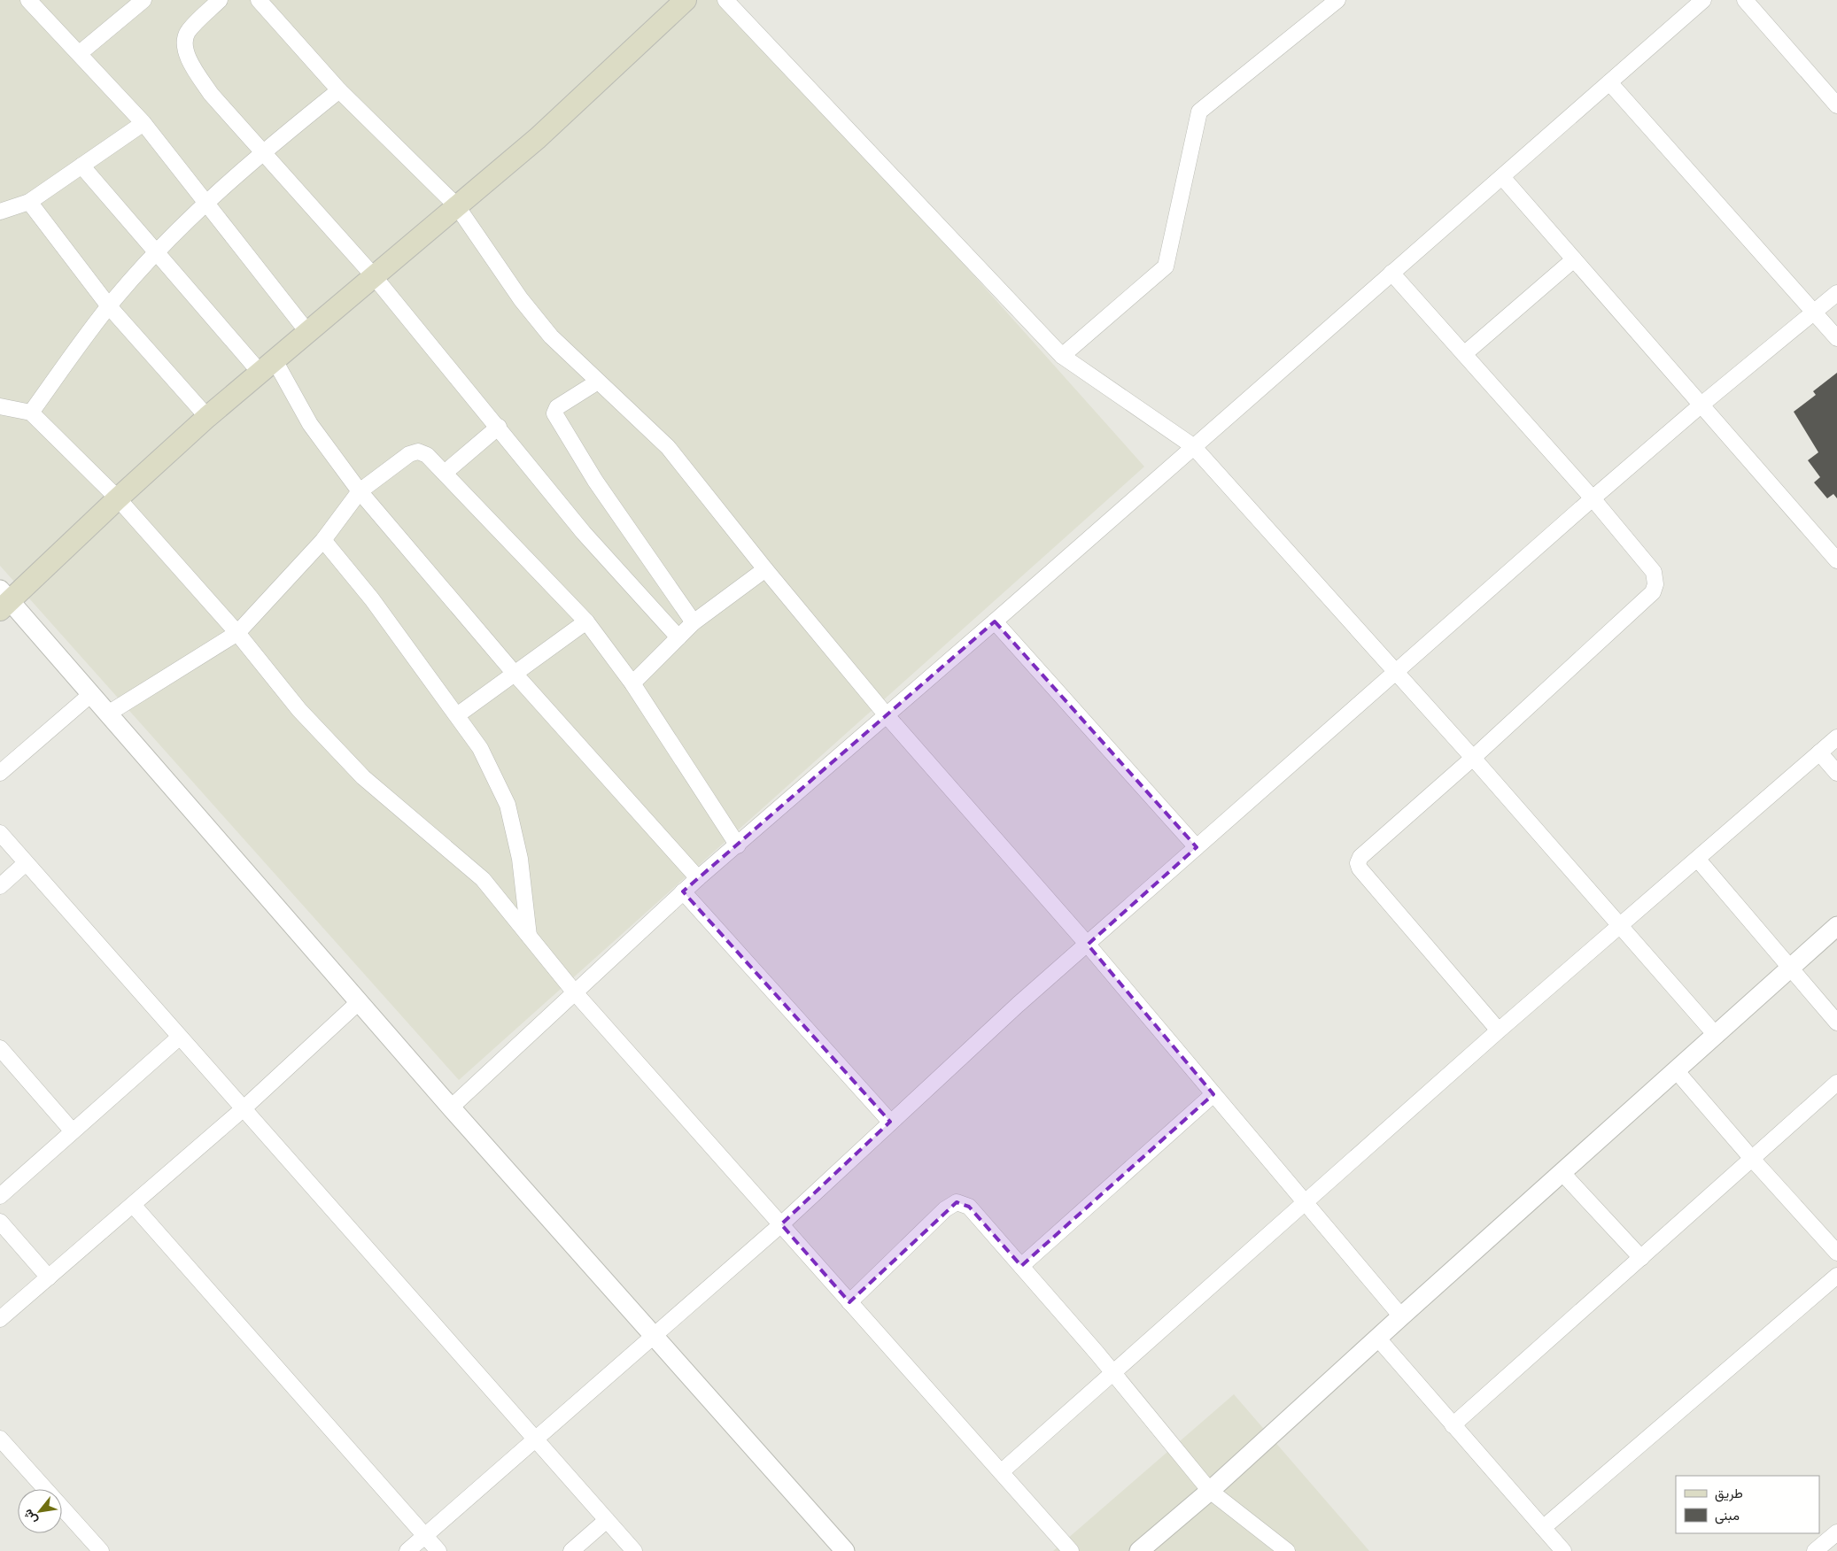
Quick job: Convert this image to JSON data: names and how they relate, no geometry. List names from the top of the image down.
{
  "legend": ["طريق", "مبنى"],
  "north": "bottom left"
}
